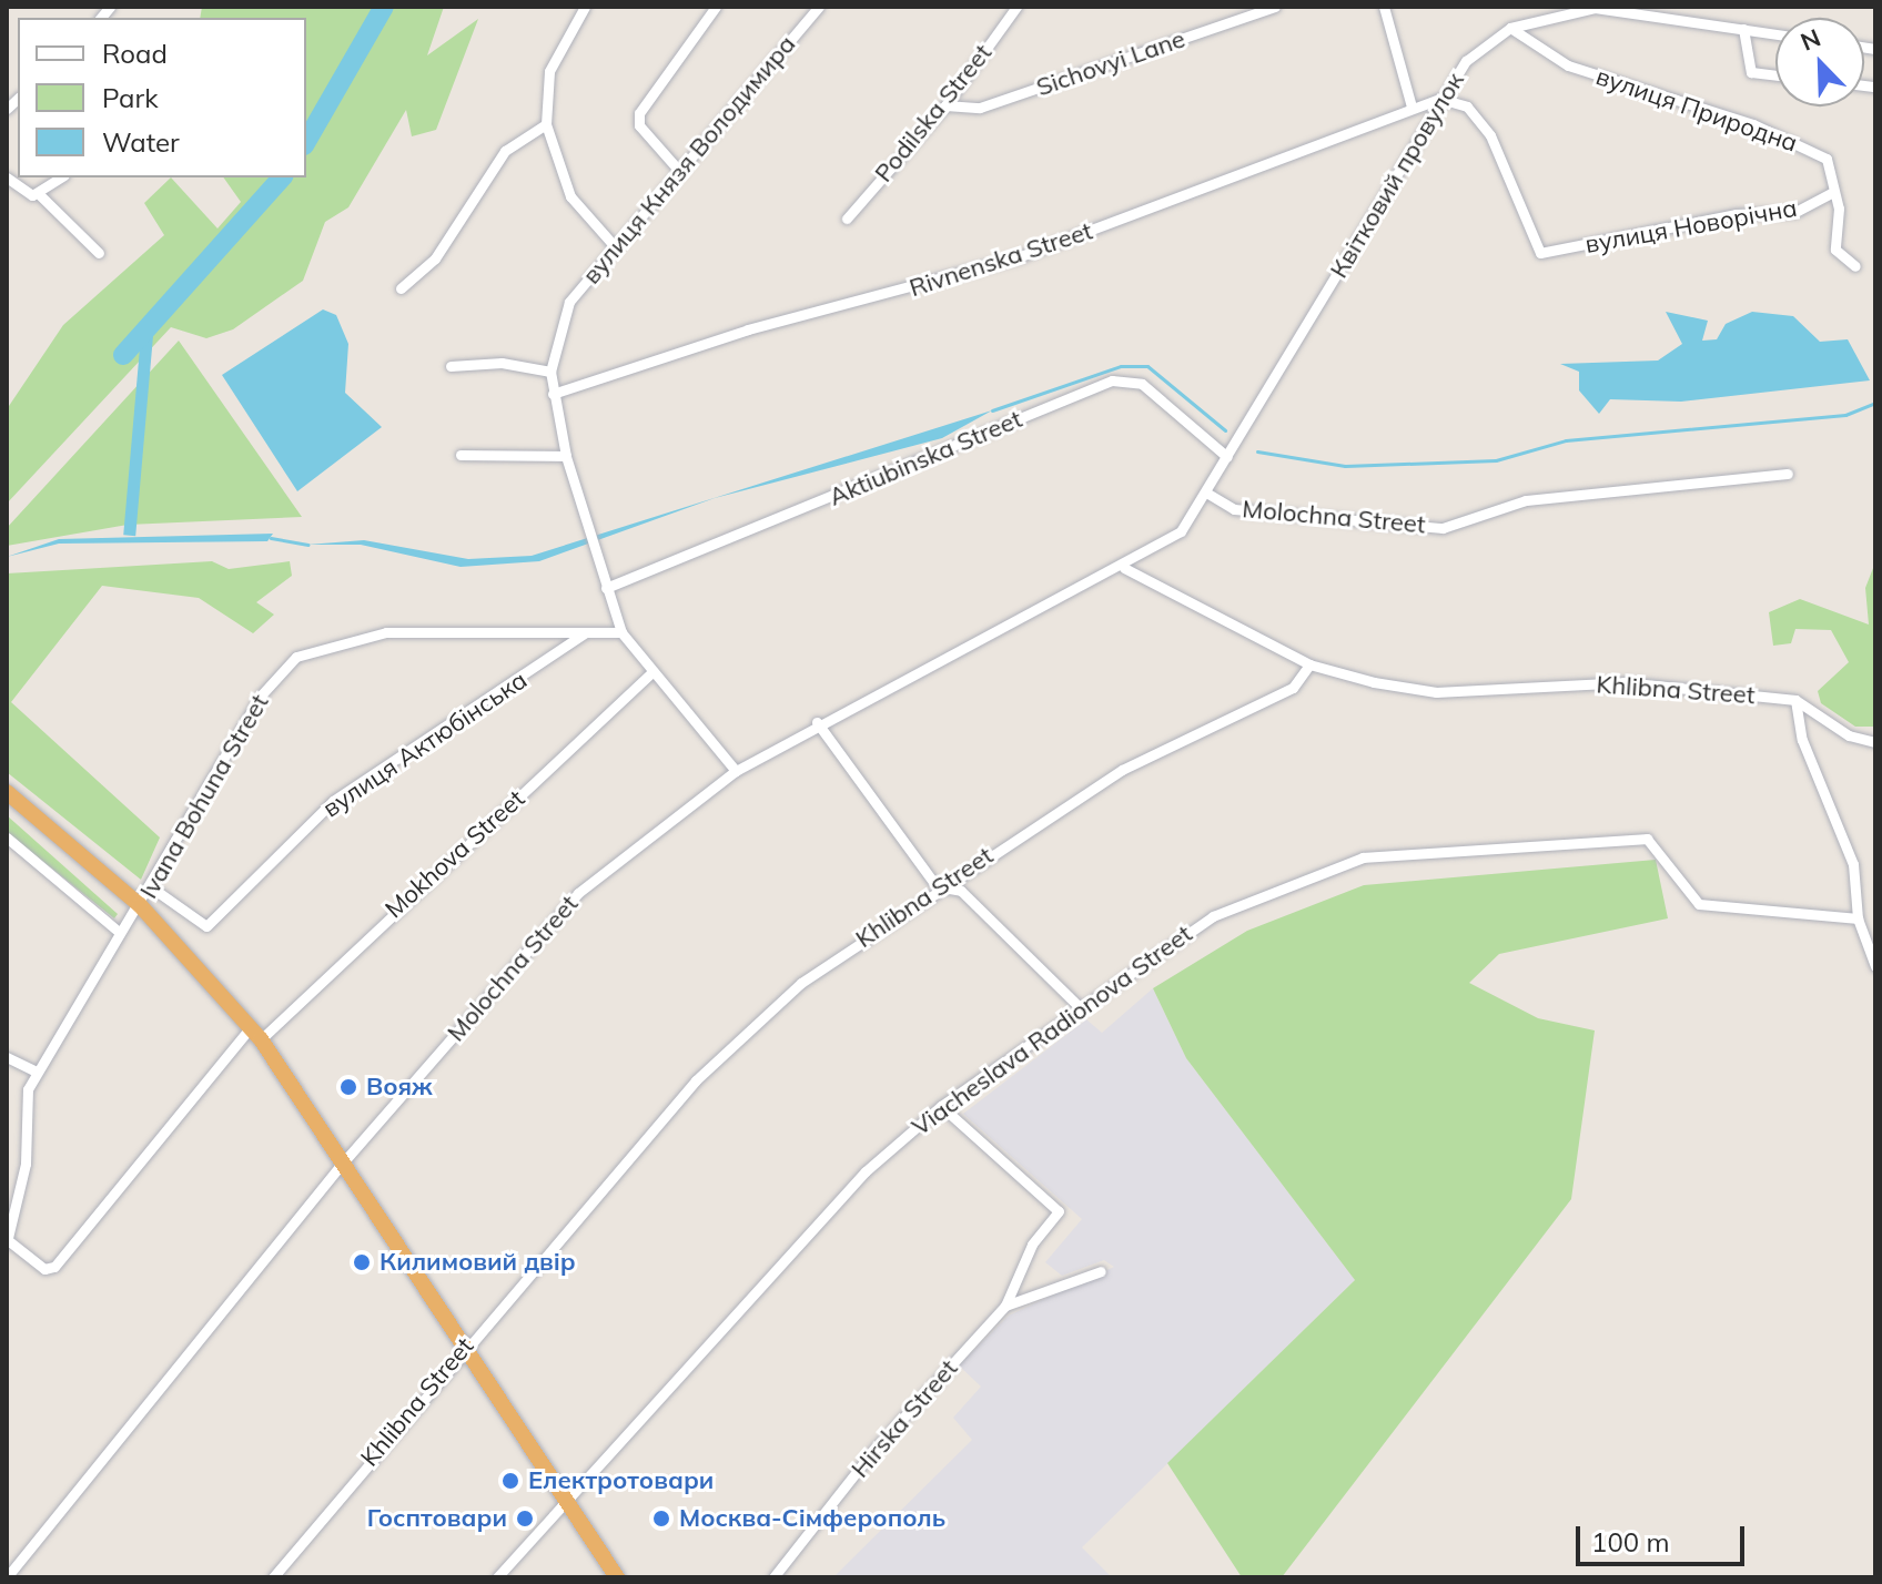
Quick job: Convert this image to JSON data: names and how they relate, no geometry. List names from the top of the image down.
{
  "streets": {
    "street": [
      "Sichovyi Lane",
      "вулиця Природна",
      "Podilska Street",
      "вулиця Князя Володимира",
      "Квітковий провулок",
      "вулиця Новорічна",
      "Rivnenska Street",
      "Aktiubinska Street",
      "Molochna Street",
      "Khlibna Street",
      "вулиця Актюбінська",
      "Ivana Bohuna Street",
      "Mokhova Street",
      "Viacheslava Radionova Street",
      "Hirska Street"
    ]
  },
  "crossings": [
    ["Sichovyi Lane", "Podilska Street"],
    ["вулиця Природна", "Квітковий провулок"],
    ["вулиця Природна", "вулиця Новорічна"],
    ["вулиця Князя Володимира", "Rivnenska Street"],
    ["вулиця Князя Володимира", "Aktiubinska Street"],
    ["Квітковий провулок", "вулиця Новорічна"],
    ["Квітковий провулок", "Rivnenska Street"],
    ["Квітковий провулок", "Aktiubinska Street"],
    ["Квітковий провулок", "Molochna Street"],
    ["вулиця Новорічна", "Rivnenska Street"],
    ["вулиця Актюбінська", "Ivana Bohuna Street"],
    ["Ivana Bohuna Street", "Mokhova Street"],
    ["Viacheslava Radionova Street", "Hirska Street"]
  ],
  "places": [
    "Вояж",
    "Килимовий двір",
    "Електротовари",
    "Госптовари",
    "Москва-Сімферополь"
  ],
  "legend": ["Road", "Park", "Water"],
  "scale_bar": "100 m",
  "north": "top left"
}
